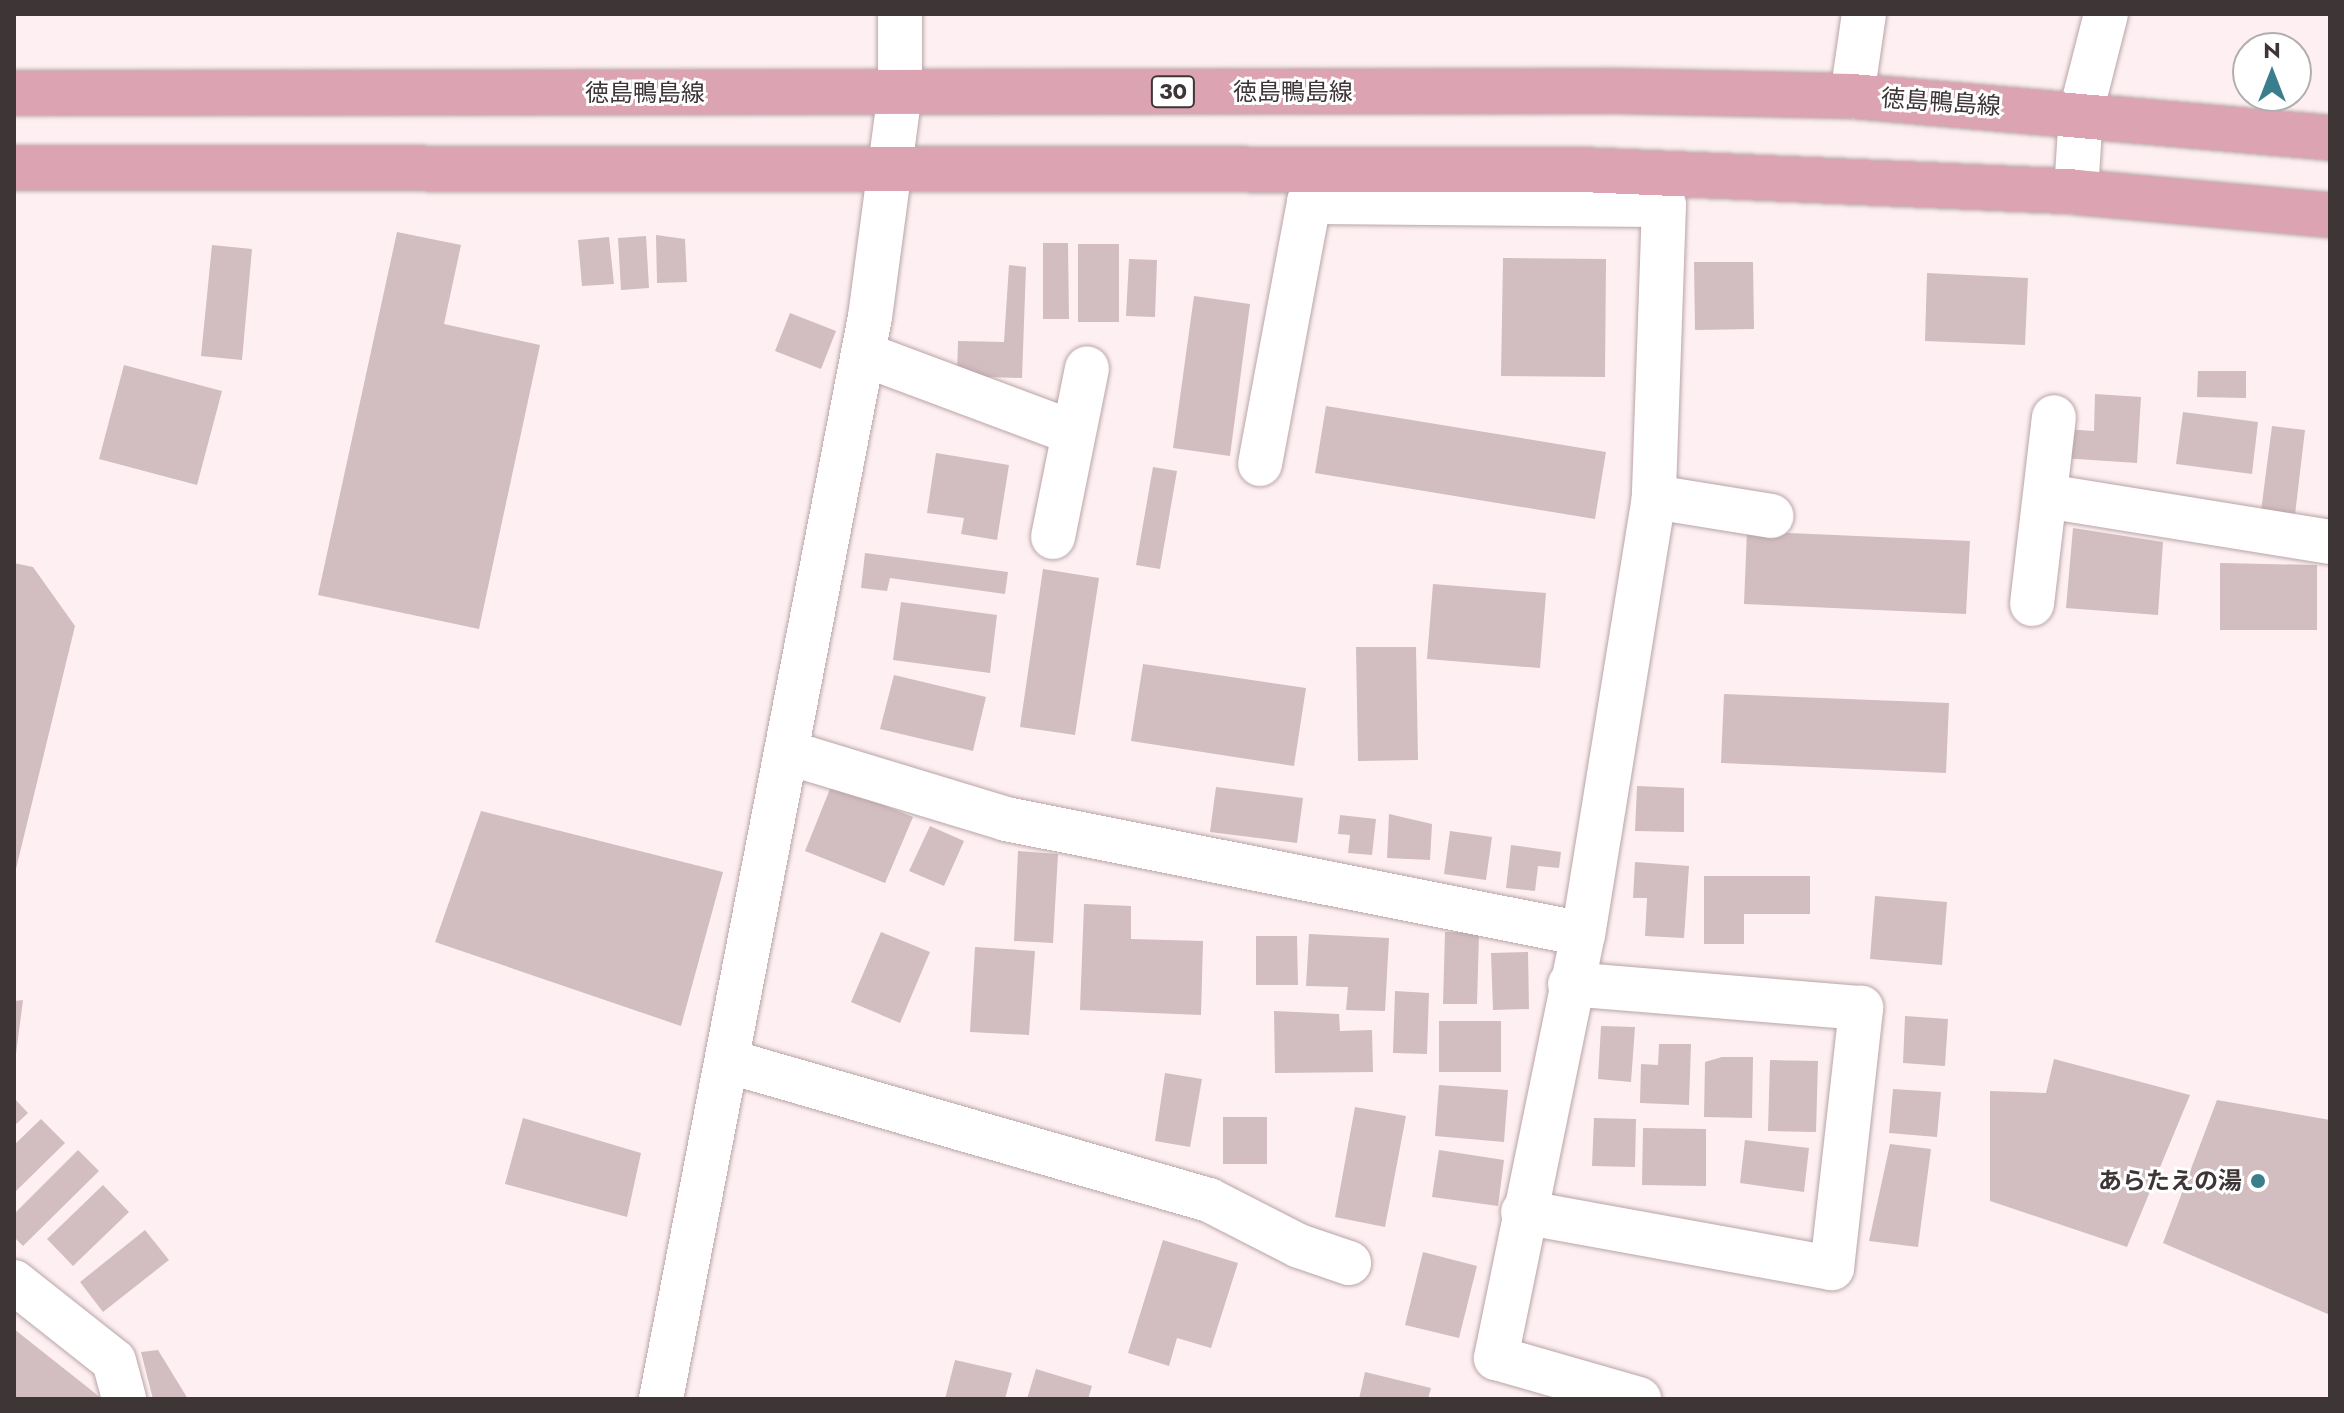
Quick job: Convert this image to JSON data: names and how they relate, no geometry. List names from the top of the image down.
{
  "streets": {
    "main road": ["30", "徳島鴨島線"]
  },
  "places": ["あらたえの湯"],
  "north": "top"
}
